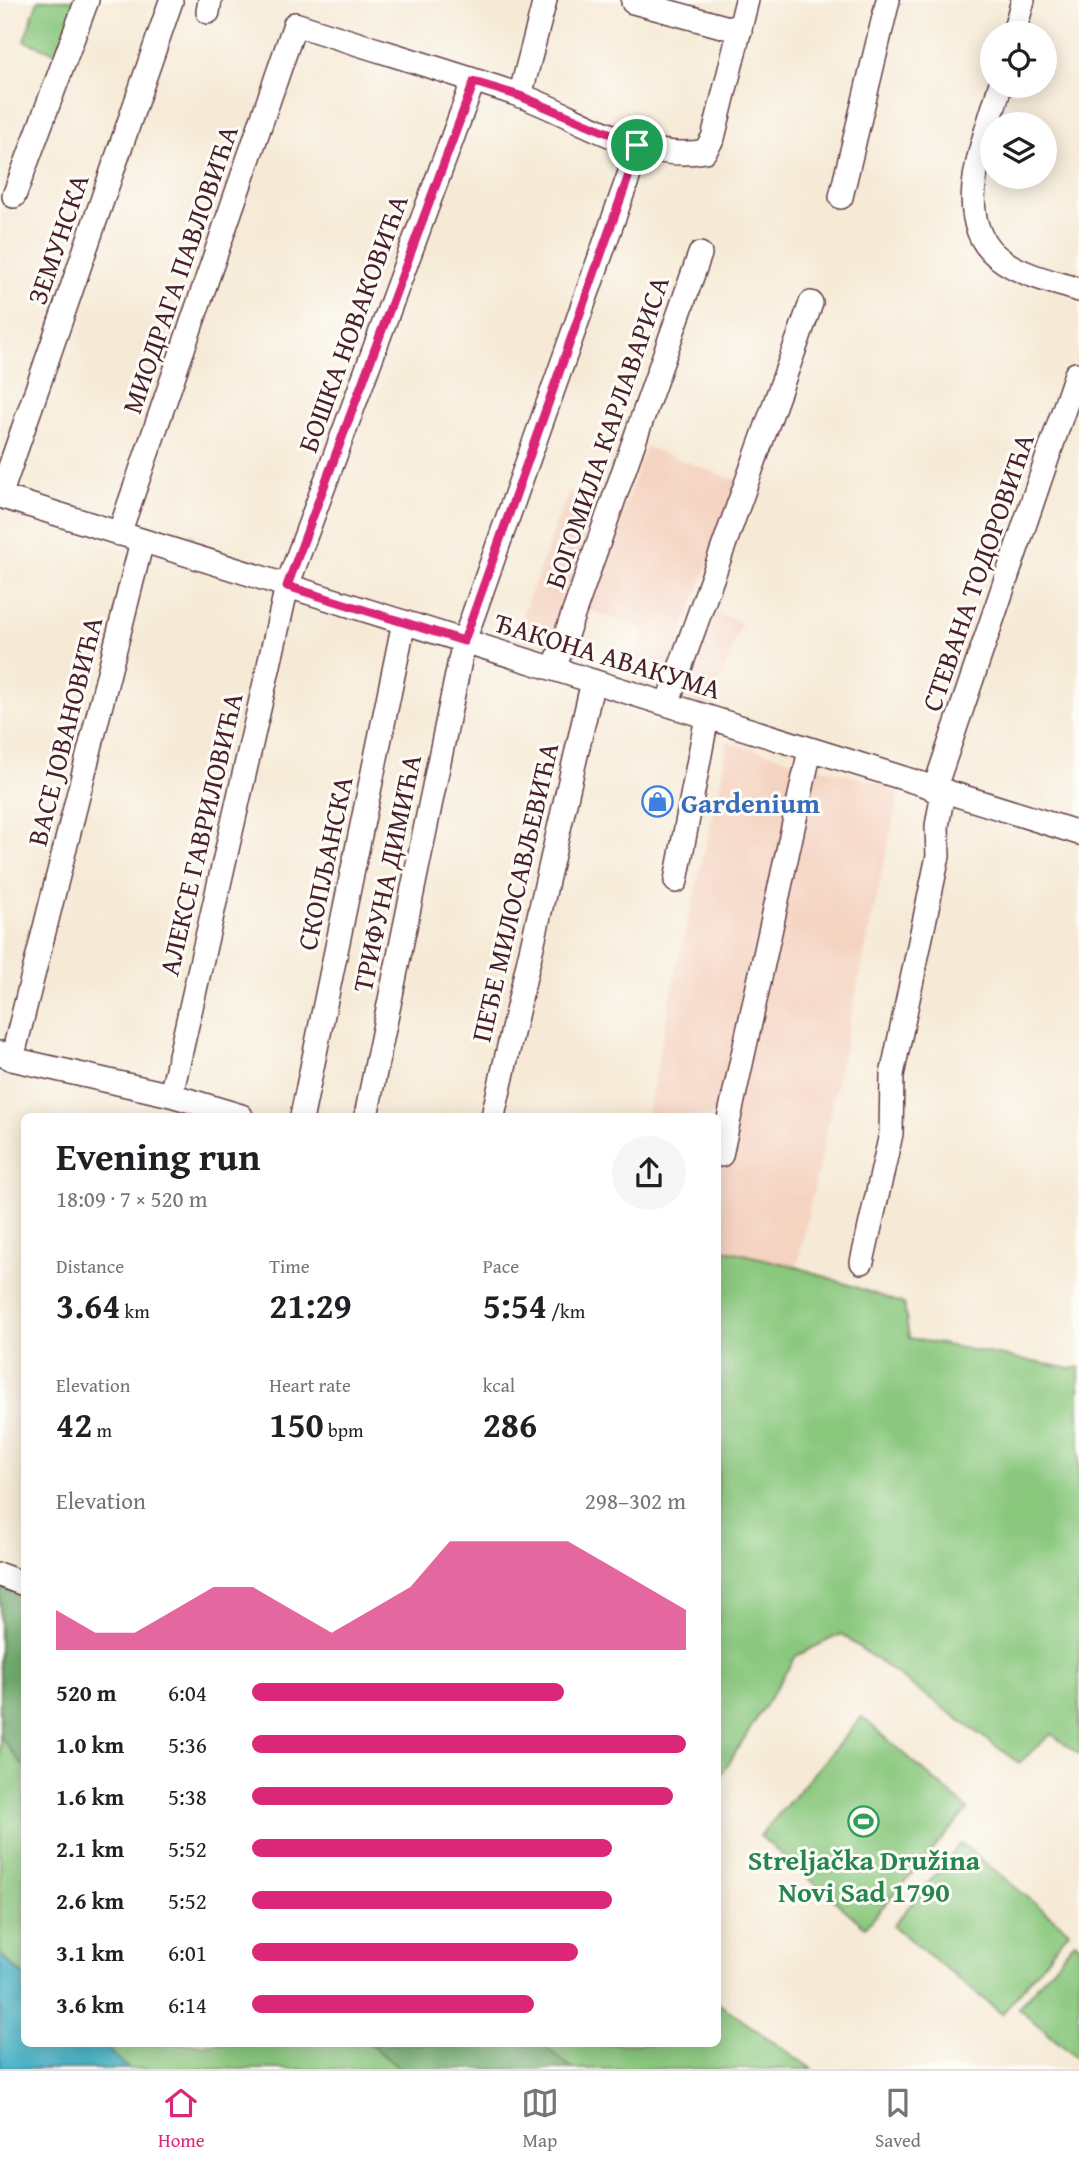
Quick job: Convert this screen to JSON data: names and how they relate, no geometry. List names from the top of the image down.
{
  "streets": {
    "street": [
      "ЗЕМУНСКА",
      "МИОДРАГА ПАВЛОВИЋА",
      "БОШКА НОВАКОВИЋА",
      "БОГОМИЛА КАРЛАВАРИСА",
      "СТЕВАНА ТОДОРОВИЋА",
      "ЂАКОНА АВАКУМА",
      "ВАСЕ ЈОВАНОВИЋА",
      "АЛЕКСЕ ГАВРИЛОВИЋА",
      "СКОПЉАНСКА",
      "ТРИФУНА ДИМИЋА",
      "ПЕЂЕ МИЛОСАВЉЕВИЋА"
    ]
  },
  "crossings": [
    ["ЗЕМУНСКА", "ЂАКОНА АВАКУМА"],
    ["МИОДРАГА ПАВЛОВИЋА", "БОШКА НОВАКОВИЋА"],
    ["МИОДРАГА ПАВЛОВИЋА", "ЂАКОНА АВАКУМА"],
    ["БОШКА НОВАКОВИЋА", "ЂАКОНА АВАКУМА"],
    ["БОШКА НОВАКОВИЋА", "АЛЕКСЕ ГАВРИЛОВИЋА"],
    ["БОГОМИЛА КАРЛАВАРИСА", "ЂАКОНА АВАКУМА"],
    ["СТЕВАНА ТОДОРОВИЋА", "ЂАКОНА АВАКУМА"],
    ["ЂАКОНА АВАКУМА", "ВАСЕ ЈОВАНОВИЋА"],
    ["ЂАКОНА АВАКУМА", "АЛЕКСЕ ГАВРИЛОВИЋА"],
    ["ЂАКОНА АВАКУМА", "СКОПЉАНСКА"],
    ["ЂАКОНА АВАКУМА", "ТРИФУНА ДИМИЋА"],
    ["ЂАКОНА АВАКУМА", "ПЕЂЕ МИЛОСАВЉЕВИЋА"]
  ],
  "places": {
    "shop": ["Gardenium"],
    "sports": ["Streljačka Družina Novi Sad 1790"]
  },
  "page": {
    "heading": ["Evening run", "18:09 · 7 × 520 m"],
    "stats": [
      ["Distance", "3.64 km"],
      ["Time", "21:29"],
      ["Pace", "5:54 /km"],
      ["Elevation", "42 m"],
      ["Heart rate", "150 bpm"],
      ["kcal", "286"]
    ],
    "chart": ["Elevation", "298–302 m"],
    "list": [
      {
        "name": "520 m",
        "note": "6:04"
      },
      {
        "name": "1.0 km",
        "note": "5:36"
      },
      {
        "name": "1.6 km",
        "note": "5:38"
      },
      {
        "name": "2.1 km",
        "note": "5:52"
      },
      {
        "name": "2.6 km",
        "note": "5:52"
      },
      {
        "name": "3.1 km",
        "note": "6:01"
      },
      {
        "name": "3.6 km",
        "note": "6:14"
      }
    ],
    "tabs": ["Home", "Map", "Saved"]
  }
}
